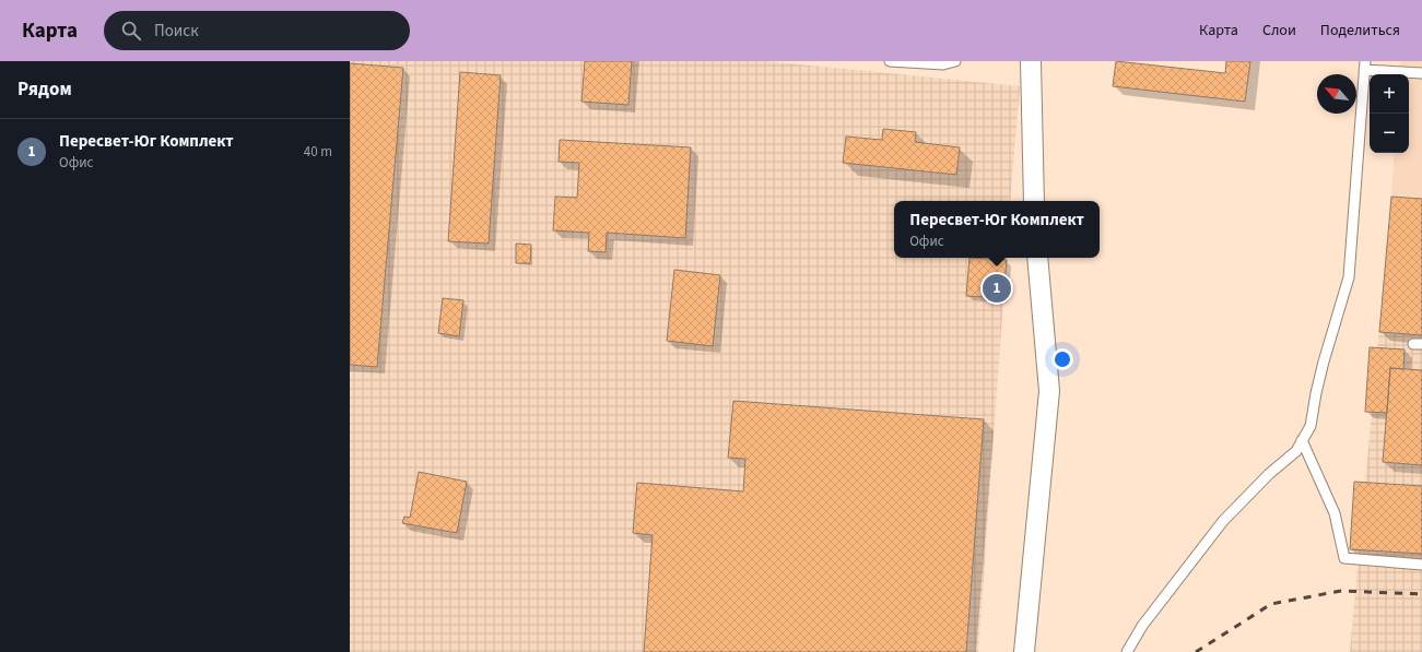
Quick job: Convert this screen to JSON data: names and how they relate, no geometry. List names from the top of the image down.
{
  "north": "top left",
  "page": {
    "header": "Карта",
    "search": "Поиск",
    "nav": ["Карта", "Слои", "Поделиться"],
    "heading": "Рядом",
    "map_buttons": ["+", "−"],
    "list": [
      {
        "mark": "1",
        "name": "Пересвет-Юг Комплект",
        "note": "Офис",
        "value": "40 m"
      }
    ],
    "popup": ["Пересвет-Юг Комплект", "Офис"],
    "pins": "1"
  }
}
